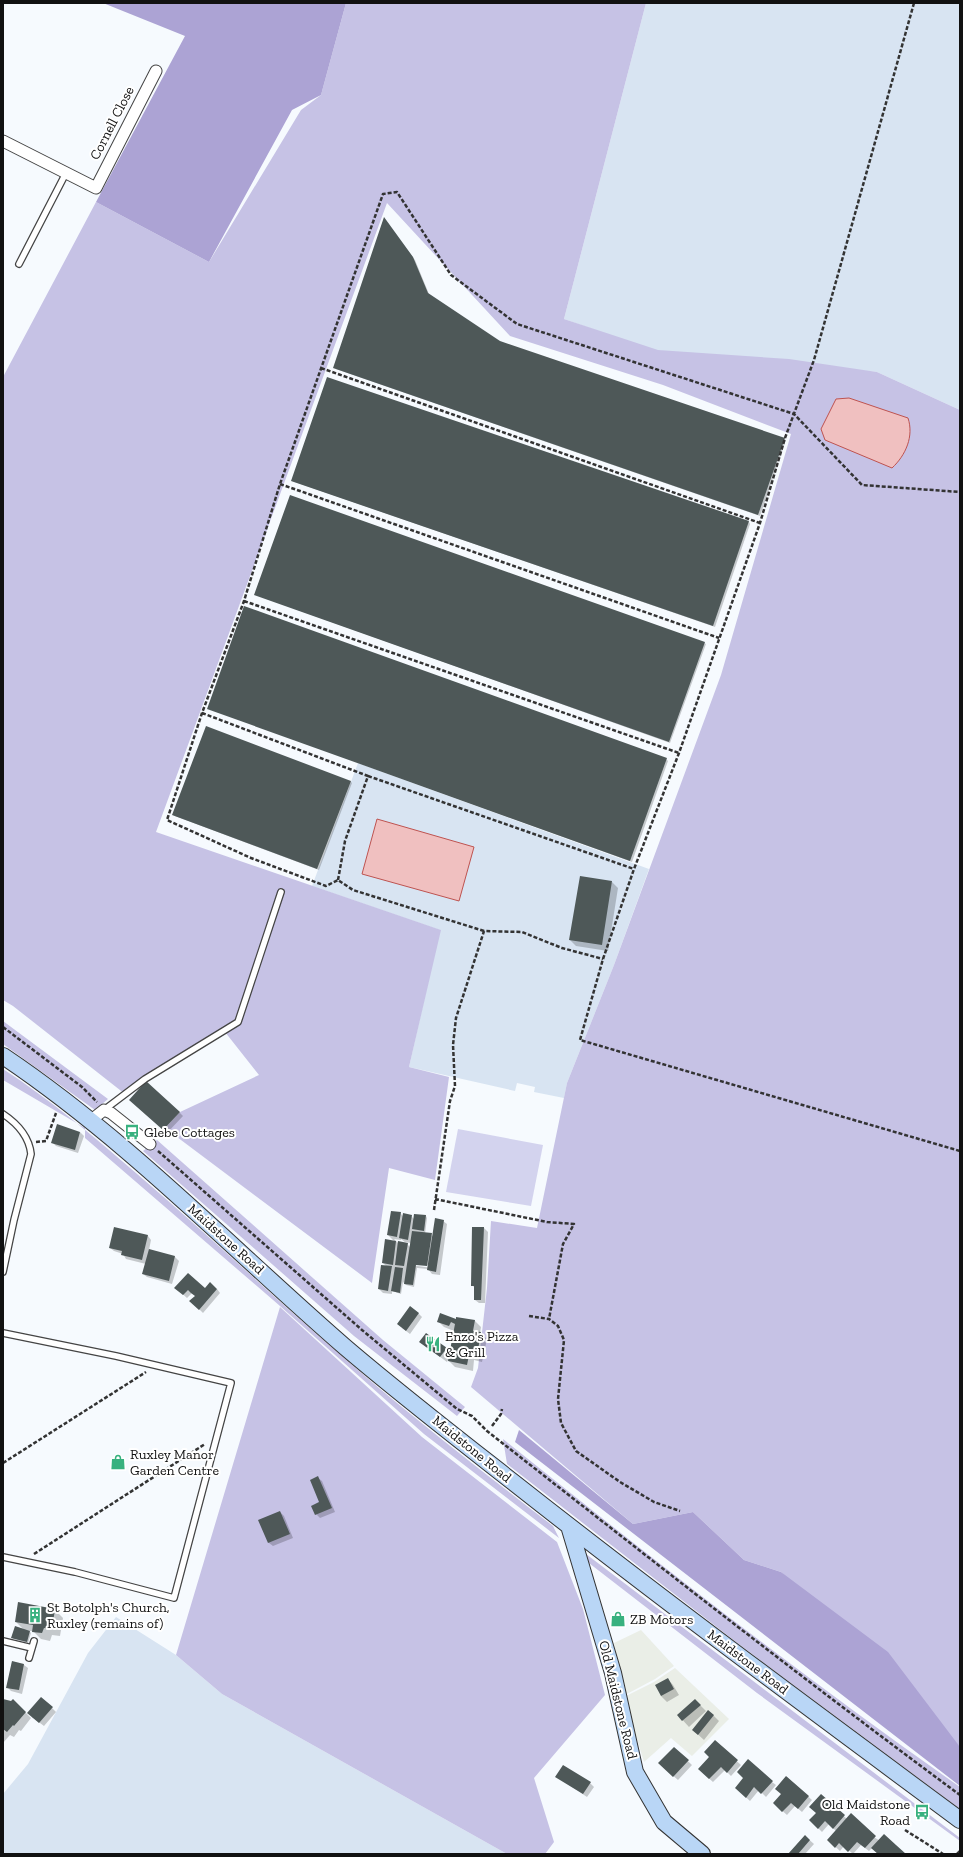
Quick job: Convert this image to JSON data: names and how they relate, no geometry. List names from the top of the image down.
{
  "streets": {
    "main road": ["Maidstone Road", "Old Maidstone Road"],
    "street": ["Cornell Close"]
  },
  "crossings": [
    ["Maidstone Road", "Old Maidstone Road"]
  ],
  "places": {
    "bus stop": ["Glebe Cottages", "Old Maidstone Road"],
    "restaurant": ["Enzo's Pizza & Grill"],
    "shop": ["Ruxley Manor Garden Centre", "ZB Motors"],
    "building": ["St Botolph's Church, Ruxley (remains of)"]
  }
}
